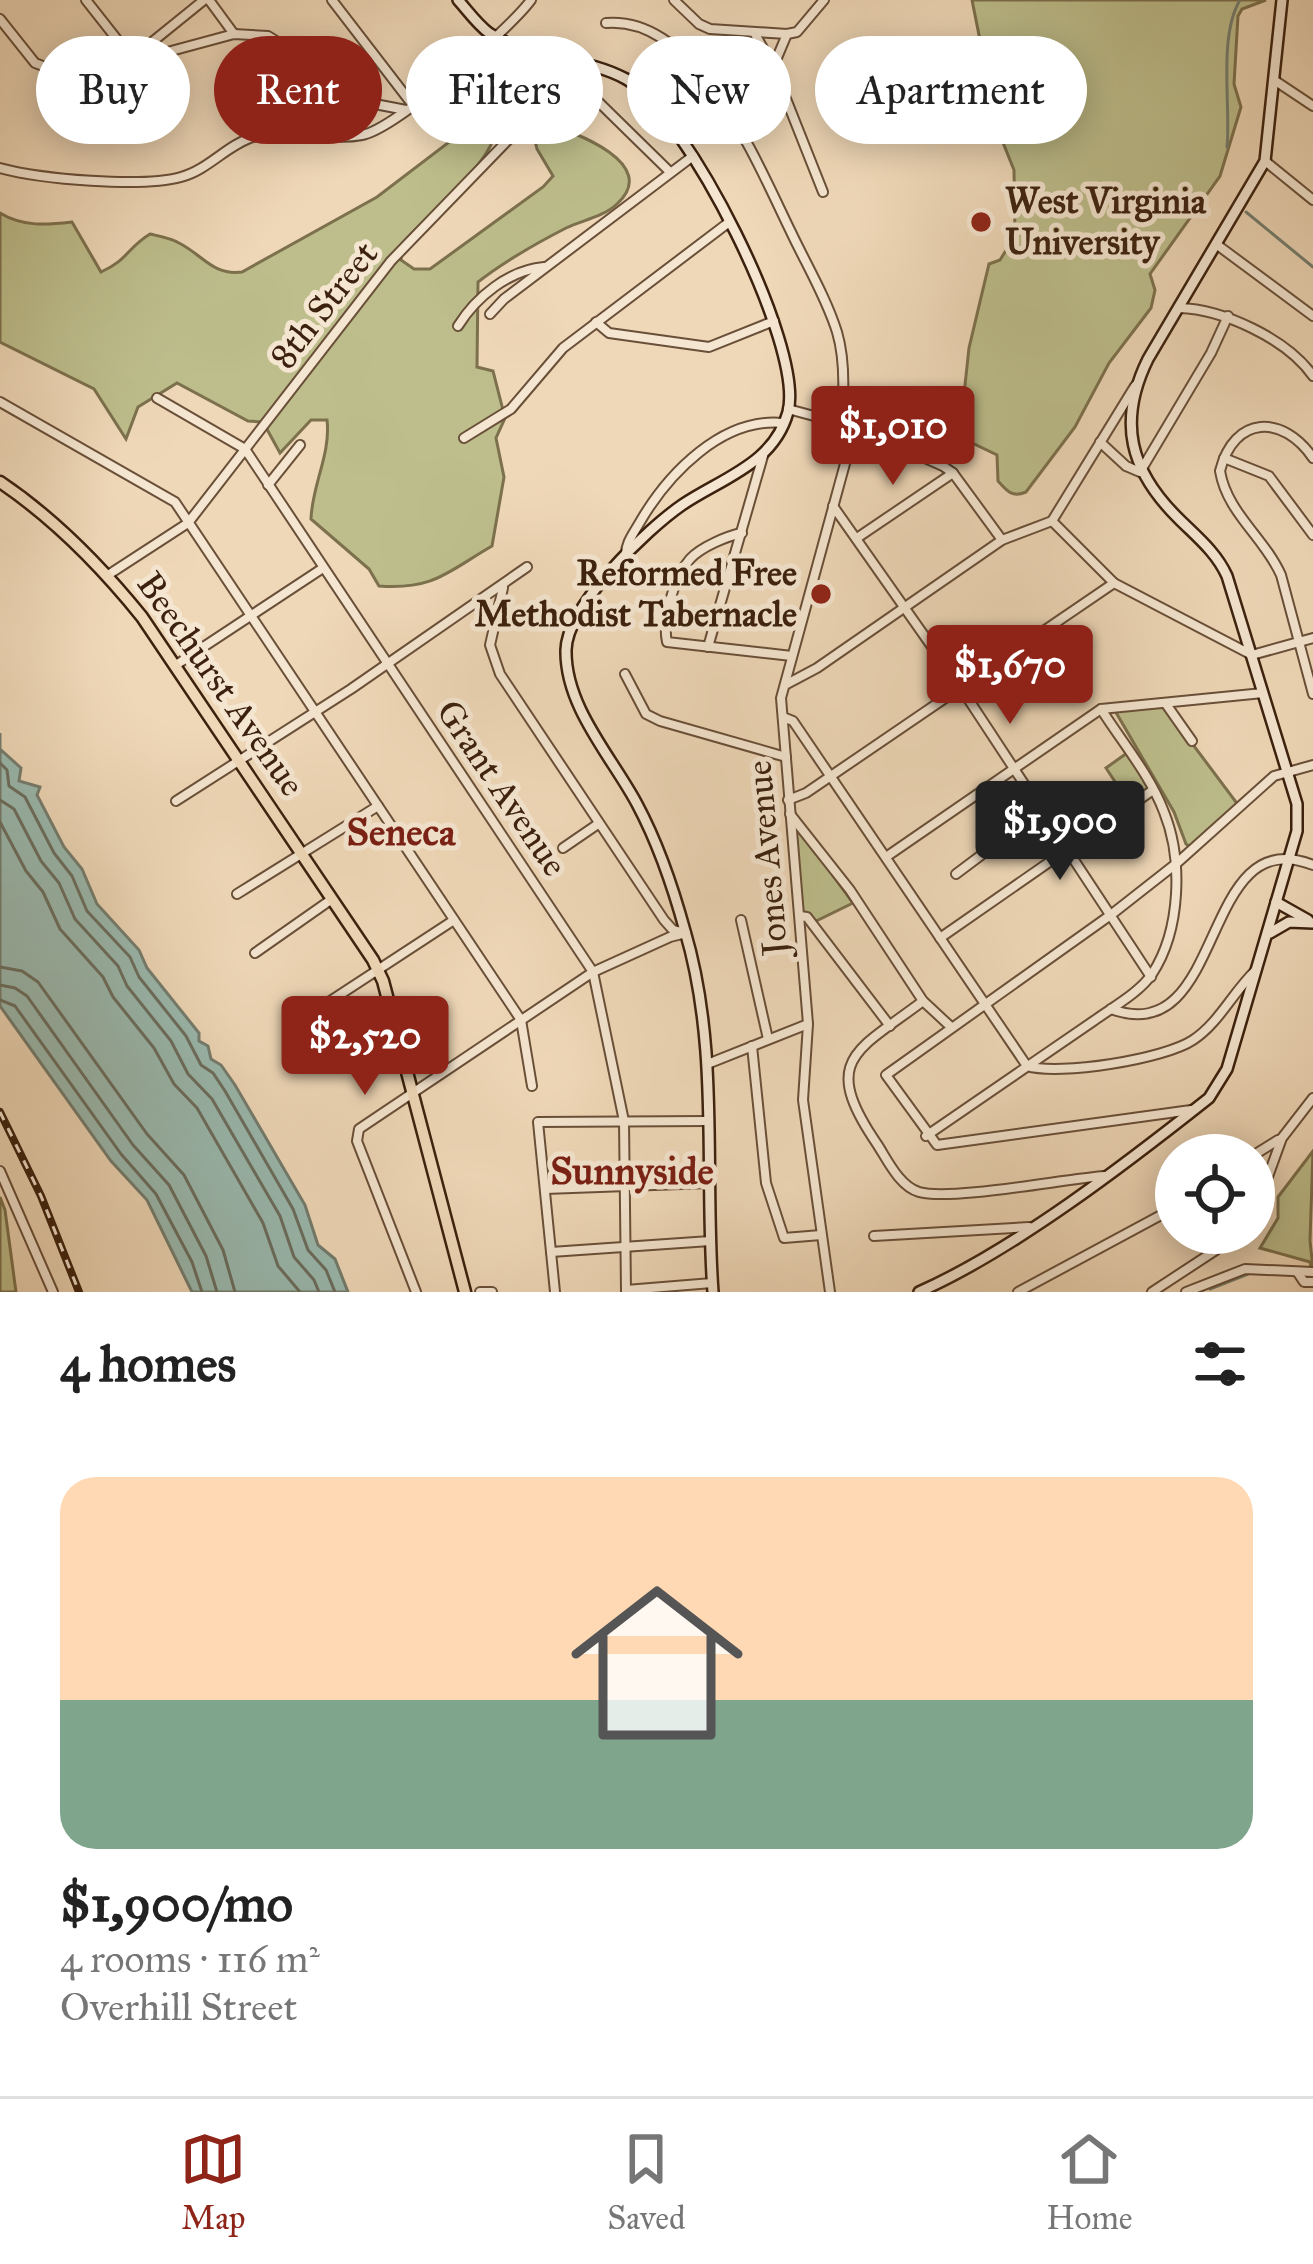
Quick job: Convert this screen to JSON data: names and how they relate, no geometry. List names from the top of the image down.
{
  "streets": {
    "main road": ["Beechurst Avenue"],
    "street": ["8th Street", "Grant Avenue", "Jones Avenue"]
  },
  "crossings": [
    ["8th Street", "Beechurst Avenue"],
    ["8th Street", "Grant Avenue"]
  ],
  "districts": ["Seneca", "Sunnyside"],
  "places": ["West Virginia University", "Reformed Free Methodist Tabernacle"],
  "page": {
    "chip": [
      "Buy",
      "Rent",
      "Filters",
      "New",
      "Apartment"
    ],
    "price": [
      "$1,010",
      "$1,670",
      "$1,900",
      "$2,520"
    ],
    "heading": "4 homes",
    "list": [
      {
        "name": "$1,900/mo",
        "note": "4 rooms · 116 m² · Overhill Street"
      }
    ],
    "tabs": ["Map", "Saved", "Home"]
  }
}
